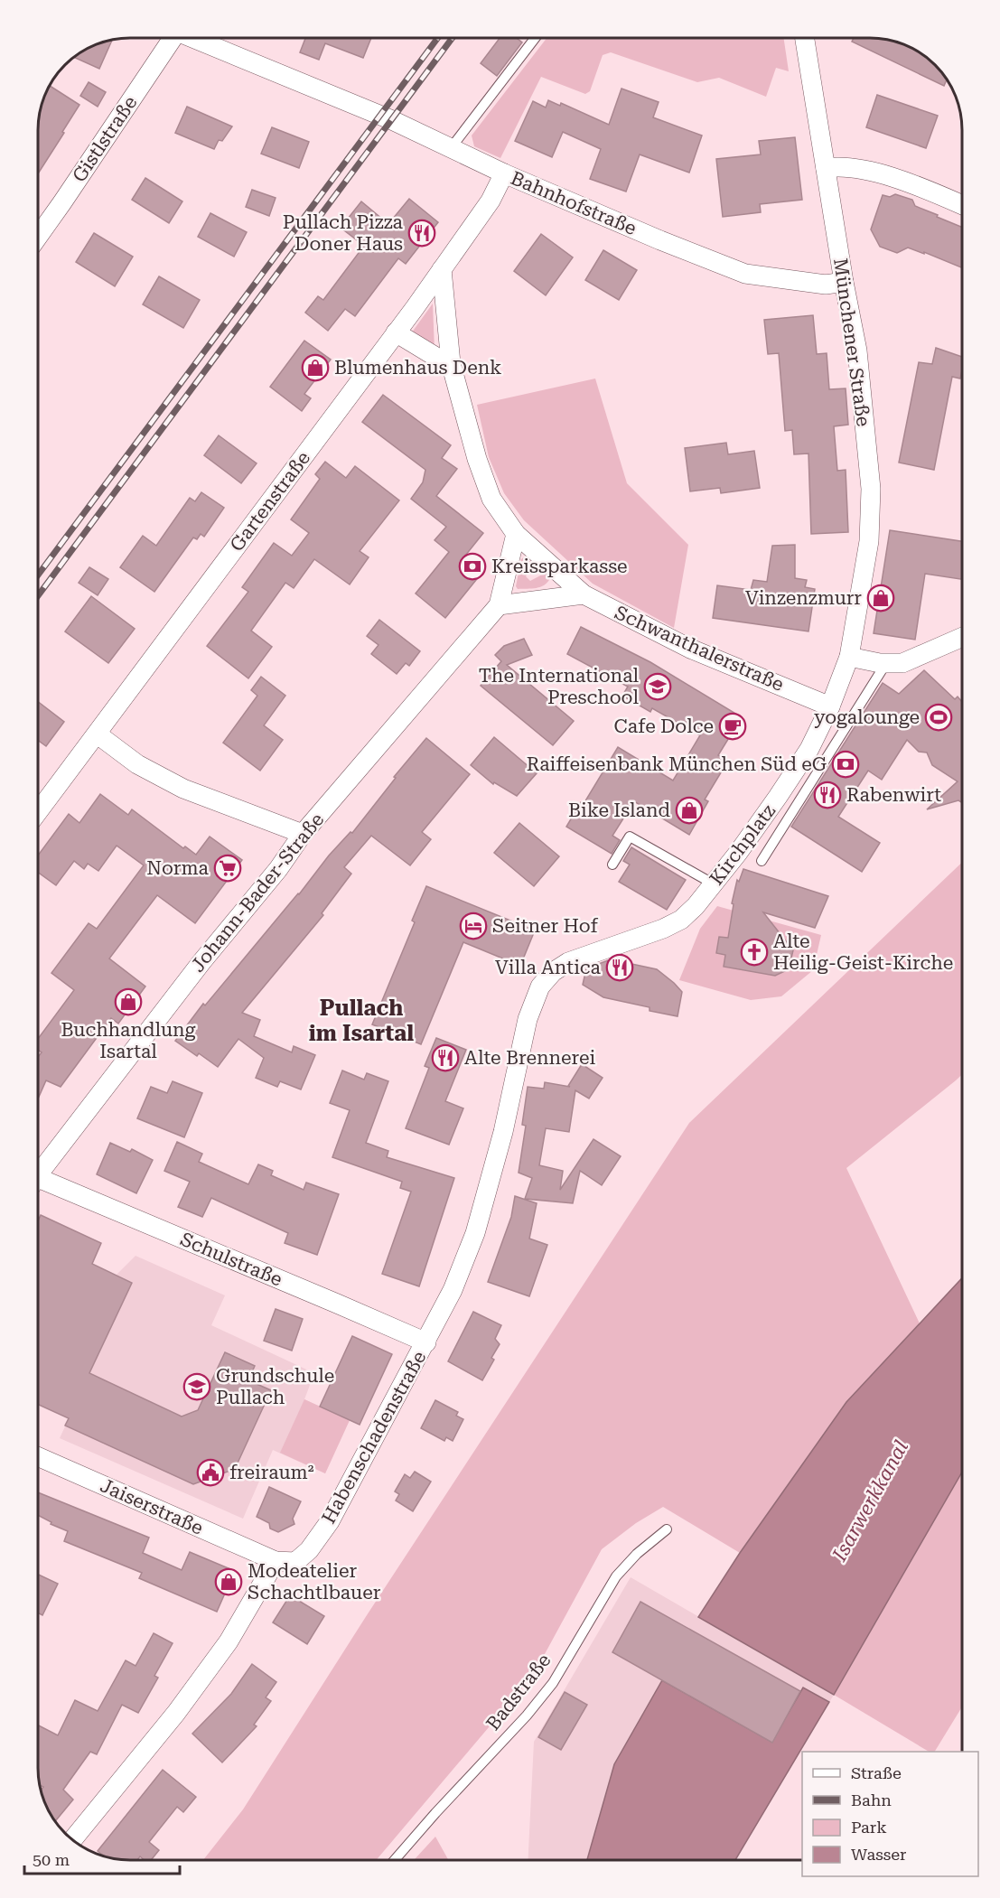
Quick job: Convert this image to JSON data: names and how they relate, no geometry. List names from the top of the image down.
{
  "streets": {
    "street": [
      "Gistlstraße",
      "Bahnhofstraße",
      "Münchener Straße",
      "Gartenstraße",
      "Schwanthalerstraße",
      "Kirchplatz",
      "Johann-Bader-Straße",
      "Schulstraße",
      "Habenschadenstraße",
      "Jaiserstraße"
    ],
    "lane": ["Badstraße"]
  },
  "crossings": [
    ["Bahnhofstraße", "Münchener Straße"],
    ["Bahnhofstraße", "Gartenstraße"],
    ["Münchener Straße", "Kirchplatz"],
    ["Gartenstraße", "Schwanthalerstraße"],
    ["Schwanthalerstraße", "Kirchplatz"],
    ["Schwanthalerstraße", "Johann-Bader-Straße"],
    ["Kirchplatz", "Habenschadenstraße"],
    ["Schulstraße", "Habenschadenstraße"],
    ["Habenschadenstraße", "Jaiserstraße"]
  ],
  "districts": ["Pullach im Isartal"],
  "water": ["Isarwerkkanal"],
  "places": {
    "restaurant": [
      "Pullach Pizza Doner Haus",
      "Rabenwirt",
      "Villa Antica",
      "Alte Brennerei"
    ],
    "shop": [
      "Blumenhaus Denk",
      "Vinzenzmurr",
      "Bike Island",
      "Buchhandlung Isartal",
      "Modeatelier Schachtlbauer"
    ],
    "bank": ["Kreissparkasse", "Raiffeisenbank München Süd eG"],
    "school or university": ["The International Preschool", "Grundschule Pullach"],
    "sports": ["yogalounge"],
    "cafe": ["Cafe Dolce"],
    "supermarket": ["Norma"],
    "hotel": ["Seitner Hof"],
    "church": ["Alte Heilig-Geist-Kirche"],
    "public building": ["freiraum²"]
  },
  "legend": [
    "Straße",
    "Bahn",
    "Park",
    "Wasser"
  ],
  "scale_bar": "50 m"
}
